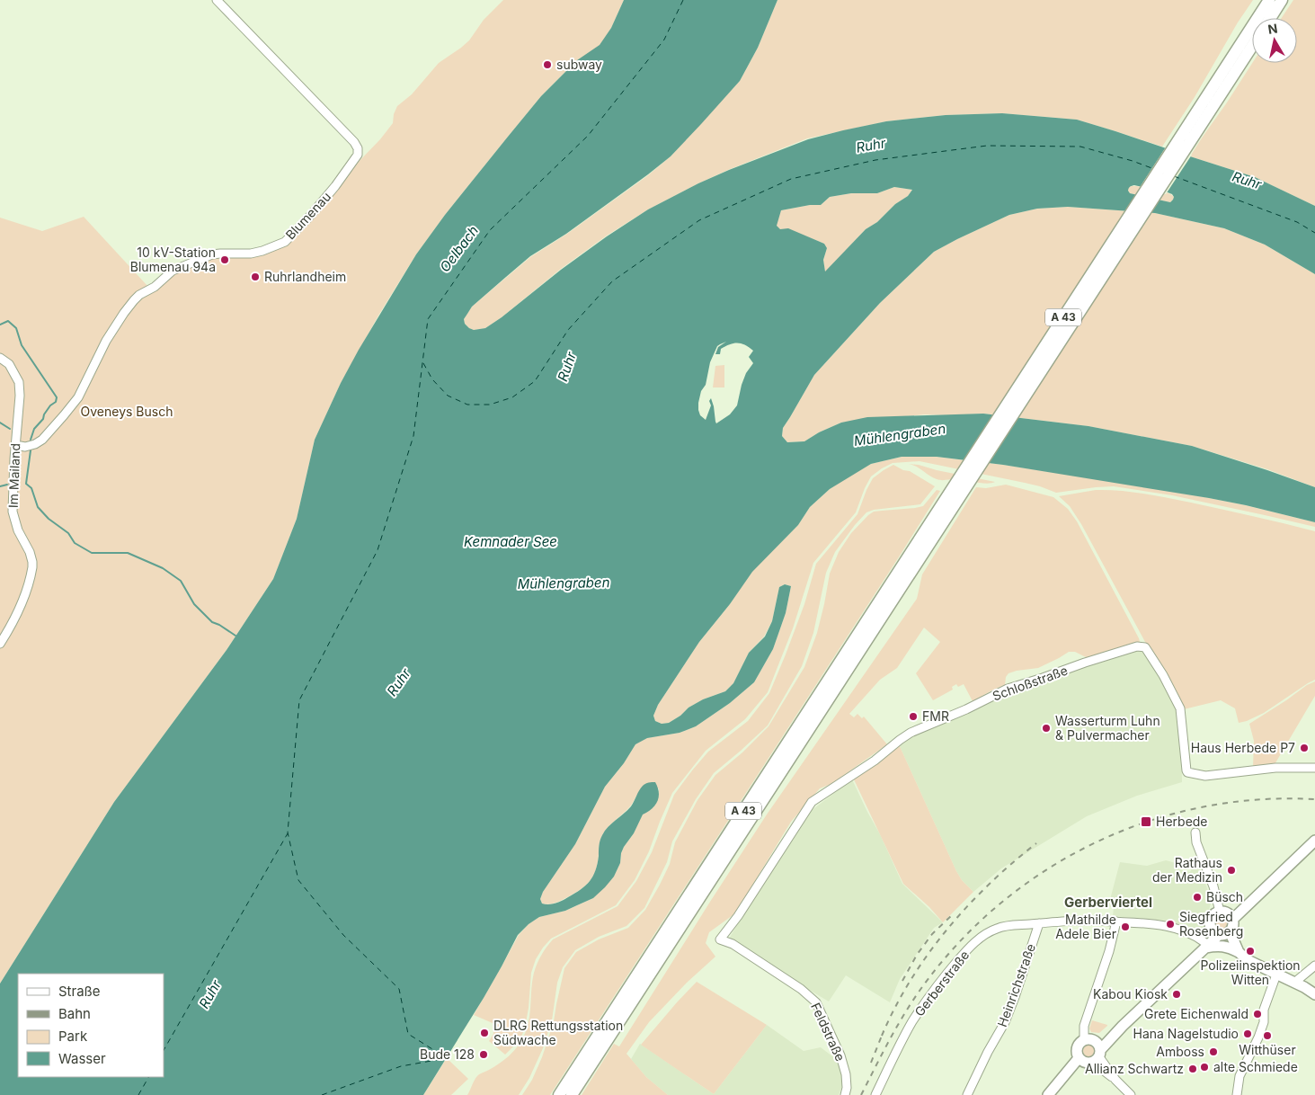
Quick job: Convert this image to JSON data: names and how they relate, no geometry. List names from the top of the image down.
{
  "streets": {
    "highway": ["A 43"],
    "street": [
      "Blumenau",
      "Im Mailand",
      "Schloßstraße",
      "Gerberstraße",
      "Heinrichstraße",
      "Feldstraße"
    ]
  },
  "crossings": [
    ["Blumenau", "Im Mailand"],
    ["Schloßstraße", "Feldstraße"],
    ["Gerberstraße", "Heinrichstraße"]
  ],
  "districts": ["Gerberviertel"],
  "water": [
    "Ruhr",
    "Oelbach",
    "Mühlengraben",
    "Kemnader See"
  ],
  "parks": ["Oveneys Busch"],
  "places": {
    "other": [
      "subway",
      "10 kV-Station Blumenau 94a",
      "Ruhrlandheim",
      "FMR",
      "Wasserturm Luhn & Pulvermacher",
      "Haus Herbede P7",
      "Rathaus der Medizin",
      "Büsch",
      "Siegfried Rosenberg",
      "Mathilde Adele Bier",
      "Polizeiinspektion Witten",
      "Kabou Kiosk",
      "Grete Eichenwald",
      "DLRG Rettungsstation Südwache",
      "Hana Nagelstudio",
      "Witthüser",
      "Amboss",
      "Bude 128",
      "alte Schmiede",
      "Allianz Schwartz"
    ],
    "transit": ["Herbede"]
  },
  "legend": [
    "Straße",
    "Bahn",
    "Park",
    "Wasser"
  ],
  "north": "top"
}
